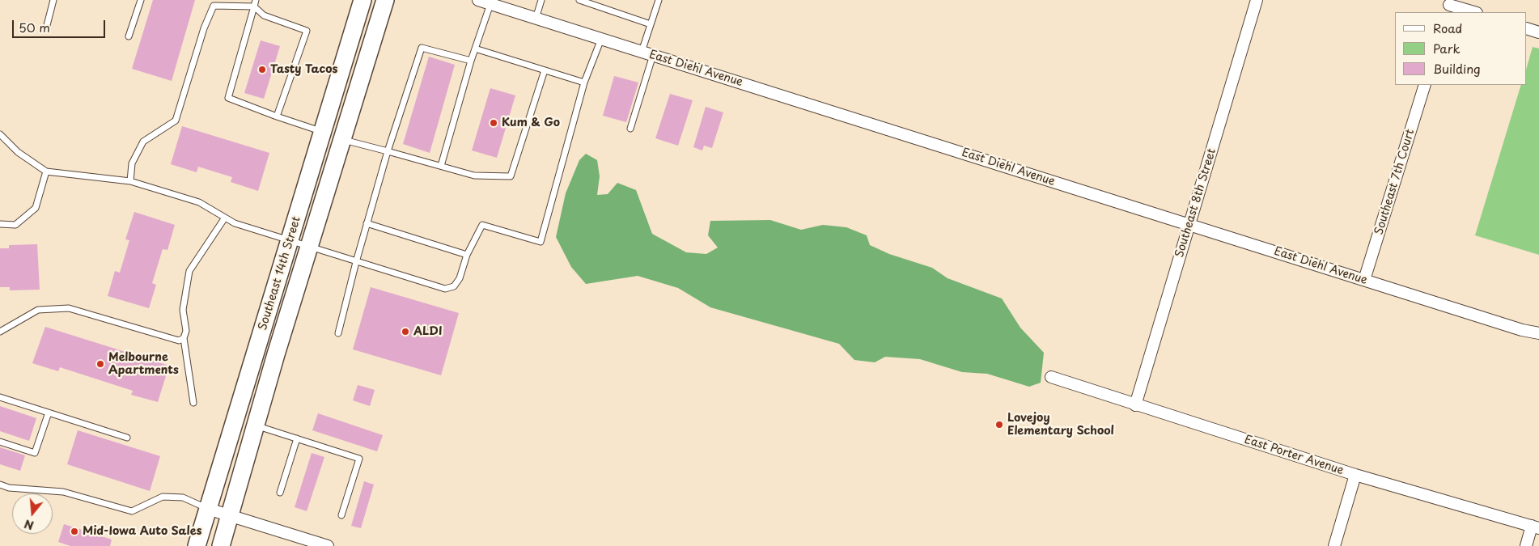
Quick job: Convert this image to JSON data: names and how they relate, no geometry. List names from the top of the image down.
{
  "streets": {
    "main road": ["Southeast 14th Street"],
    "street": [
      "East Diehl Avenue",
      "Southeast 7th Court",
      "Southeast 8th Street",
      "East Porter Avenue"
    ]
  },
  "crossings": [
    ["East Diehl Avenue", "Southeast 7th Court"],
    ["East Diehl Avenue", "Southeast 8th Street"],
    ["Southeast 8th Street", "East Porter Avenue"]
  ],
  "places": [
    "Tasty Tacos",
    "Kum & Go",
    "ALDI",
    "Melbourne Apartments",
    "Lovejoy Elementary School",
    "Mid-Iowa Auto Sales"
  ],
  "legend": ["Road", "Park", "Building"],
  "scale_bar": "50 m",
  "north": "bottom"
}
